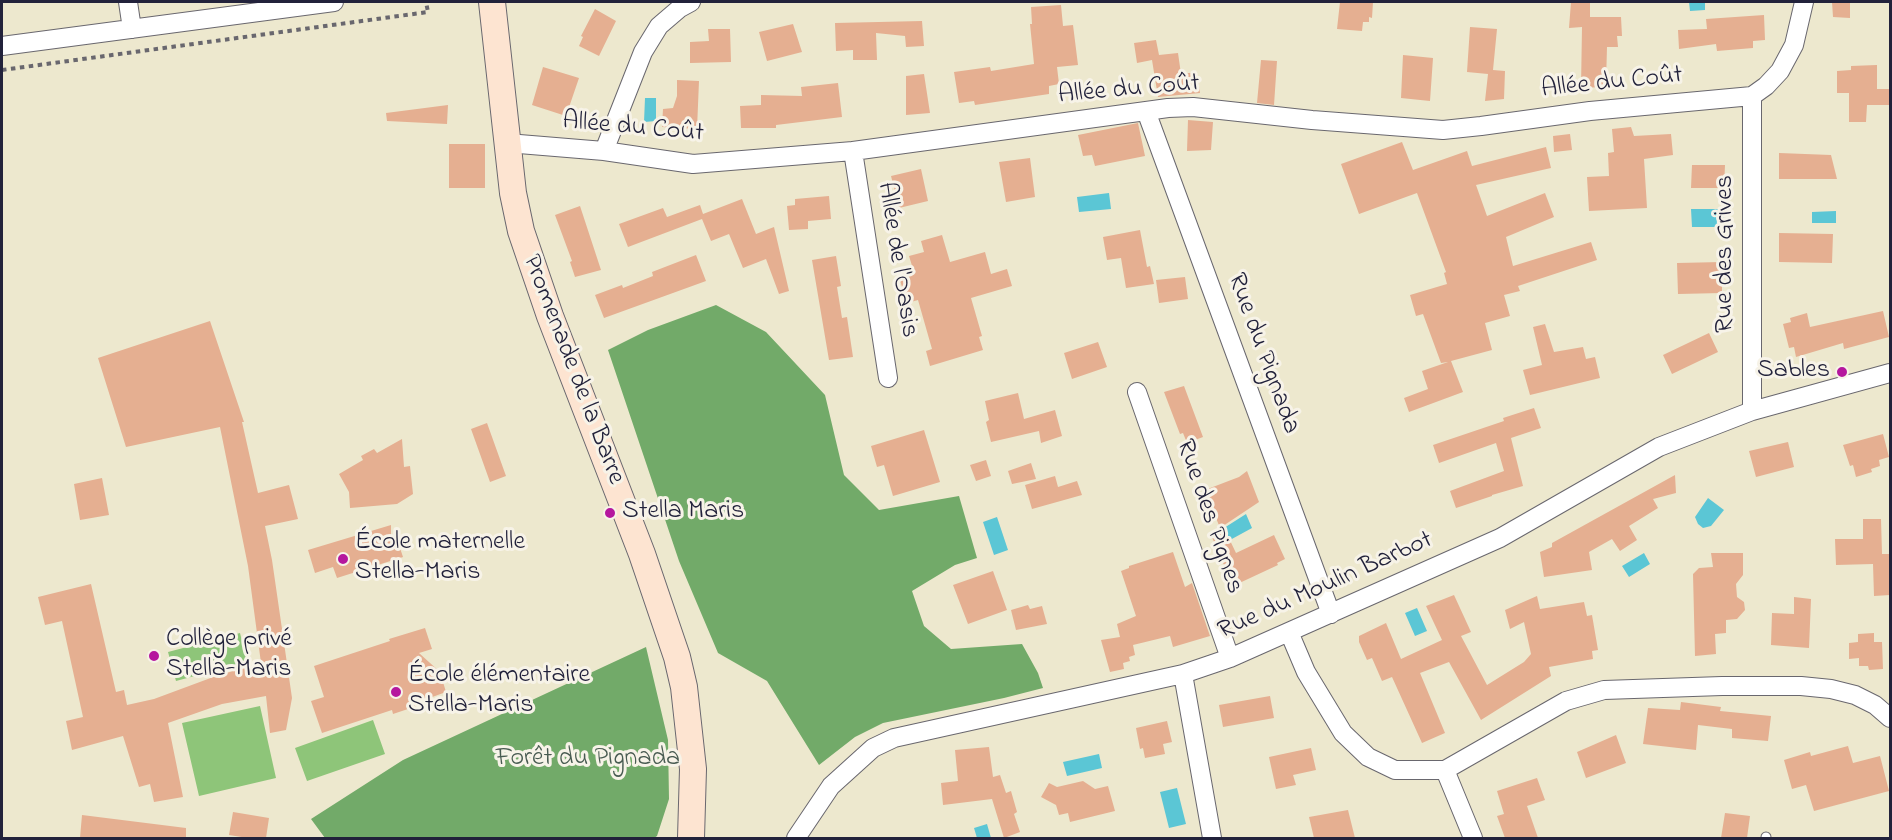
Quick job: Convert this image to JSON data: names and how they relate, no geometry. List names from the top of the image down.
{
  "streets": {
    "main road": ["Promenade de la Barre"],
    "street": [
      "Allée du Coût",
      "Rue des Grives",
      "Allée de l'Oasis",
      "Rue du Pignada",
      "Rue des Pignes",
      "Rue du Moulin Barbot"
    ]
  },
  "crossings": [
    ["Allée du Coût", "Rue des Grives"],
    ["Allée du Coût", "Allée de l'Oasis"],
    ["Allée du Coût", "Rue du Pignada"],
    ["Allée du Coût", "Promenade de la Barre"],
    ["Rue des Grives", "Rue du Moulin Barbot"],
    ["Rue du Pignada", "Rue du Moulin Barbot"],
    ["Rue des Pignes", "Rue du Moulin Barbot"]
  ],
  "parks": ["Forêt du Pignada"],
  "places": [
    "Sables",
    "Stella Maris",
    "École maternelle Stella-Maris",
    "Collège privé Stella-Maris",
    "École élémentaire Stella-Maris"
  ]
}
